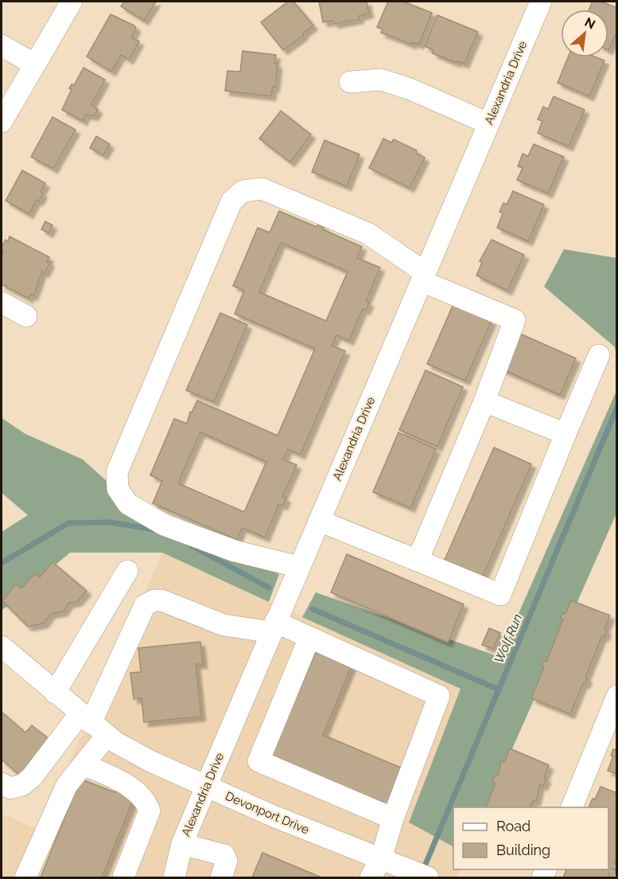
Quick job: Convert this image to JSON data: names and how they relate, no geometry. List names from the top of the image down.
{
  "streets": {
    "street": ["Alexandria Drive", "Devonport Drive"]
  },
  "crossings": [
    ["Alexandria Drive", "Devonport Drive"]
  ],
  "water": ["Wolf Run"],
  "legend": ["Road", "Building"],
  "north": "top right"
}
